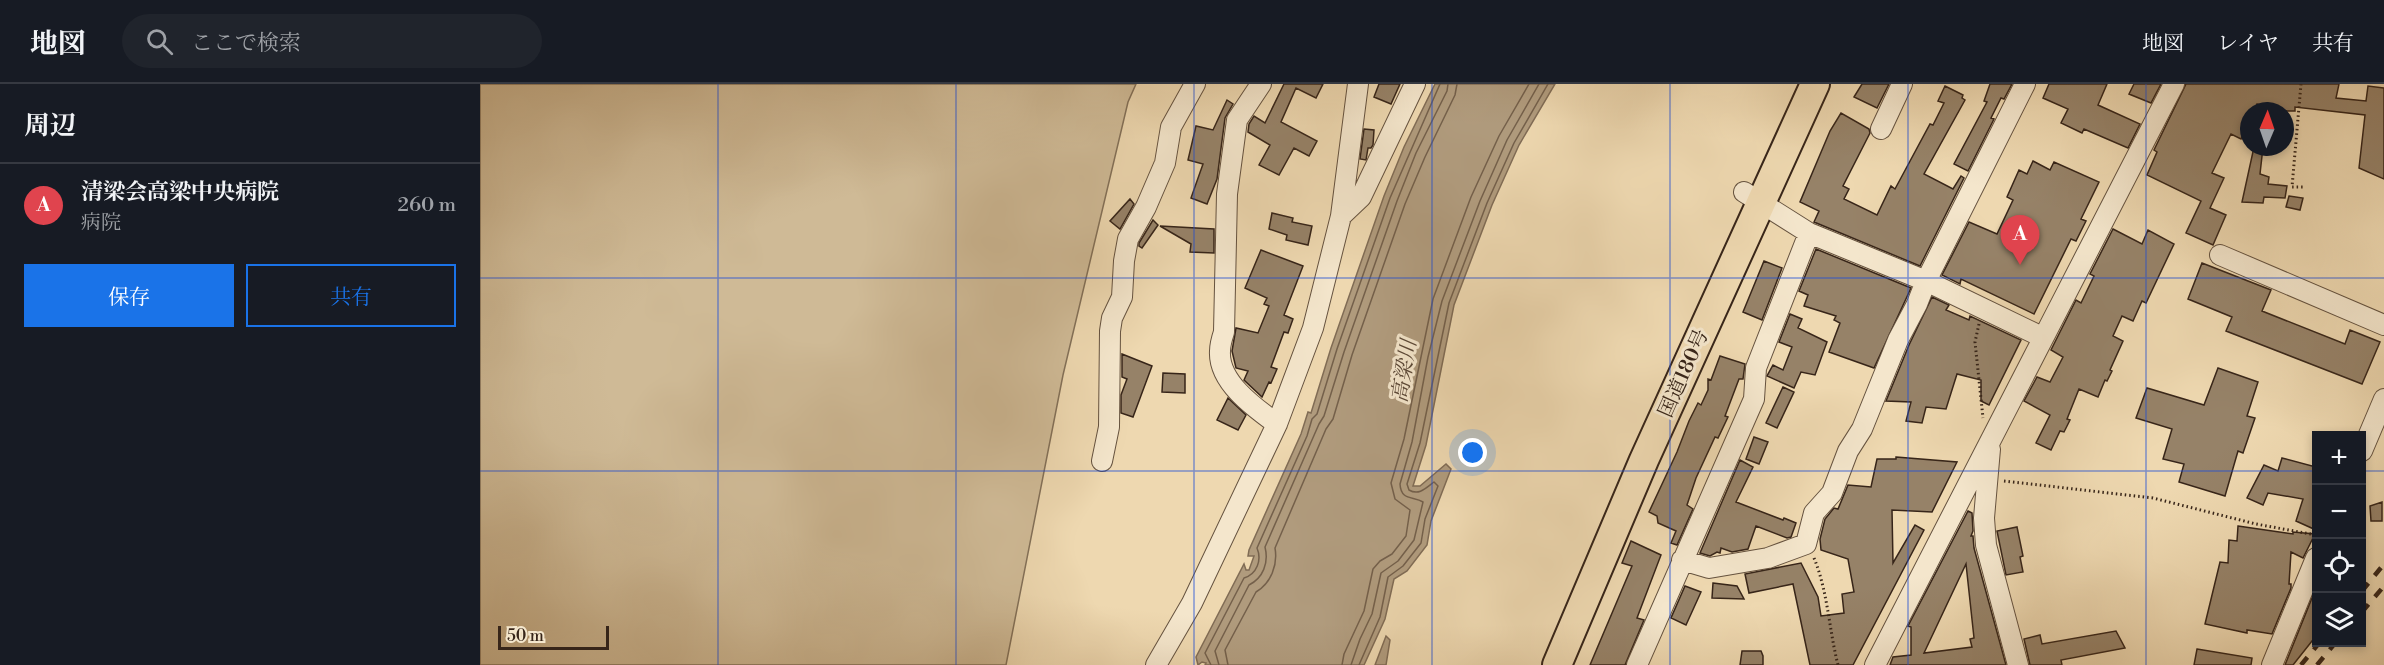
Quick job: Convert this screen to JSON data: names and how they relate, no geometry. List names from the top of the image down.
{
  "streets": {
    "highway": ["国道180号"]
  },
  "water": ["高梁川"],
  "scale_bar": "50 m",
  "north": "top",
  "page": {
    "header": "地図",
    "search": "ここで検索",
    "nav": ["地図", "レイヤ", "共有"],
    "heading": "周辺",
    "list": [
      {
        "mark": "A",
        "name": "清梁会高梁中央病院",
        "note": "病院",
        "value": "260 m"
      }
    ],
    "pins": "A",
    "buttons": ["保存", "共有"],
    "map_buttons": ["+", "−"],
    "scale": "50 m"
  }
}
